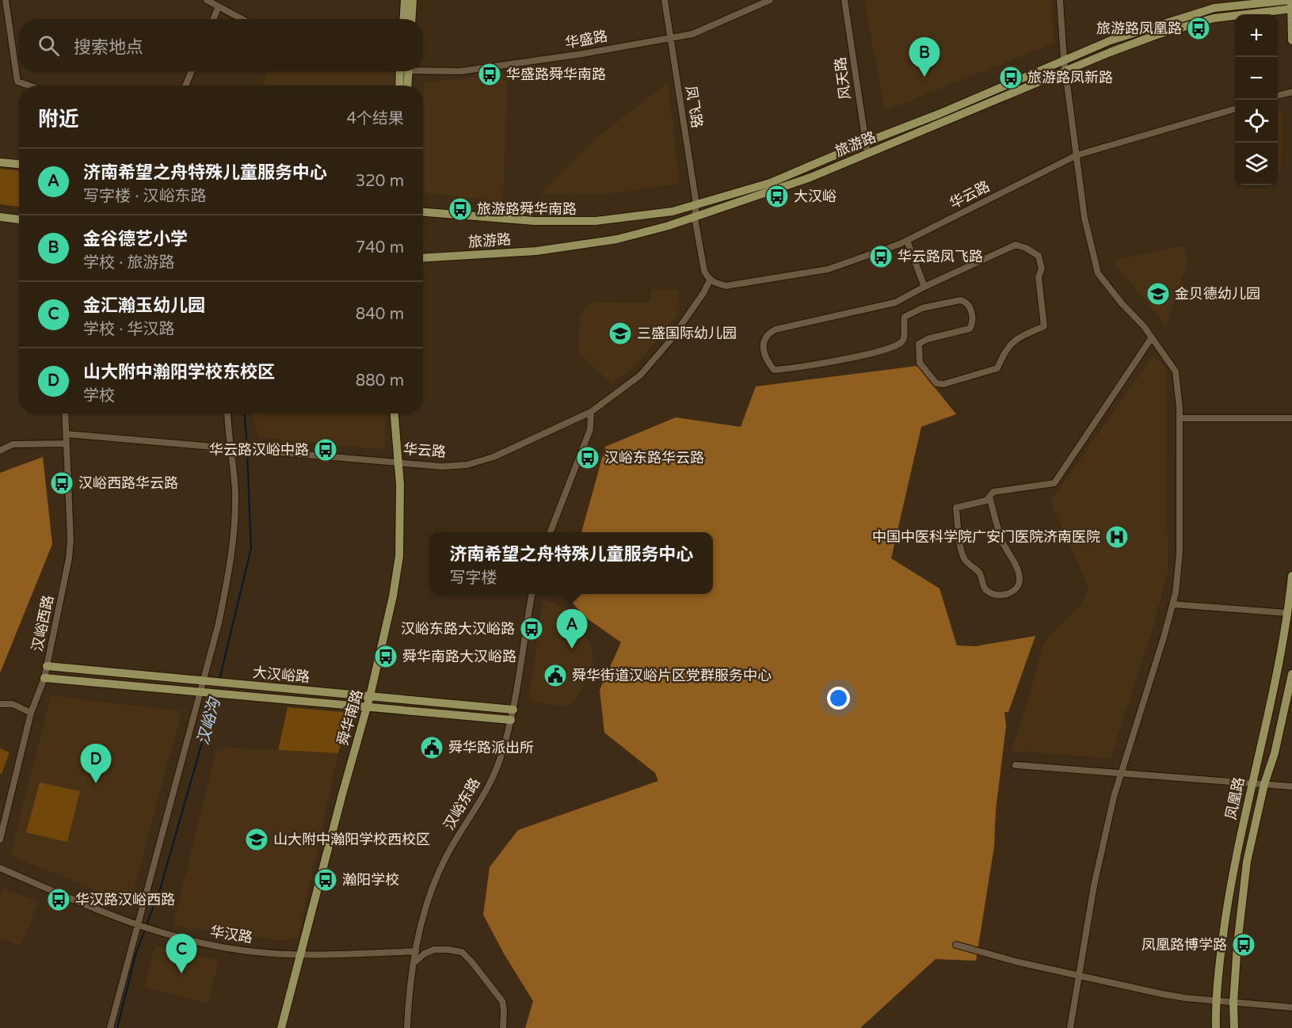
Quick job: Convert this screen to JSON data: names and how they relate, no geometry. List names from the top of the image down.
{
  "streets": {
    "main road": [
      "旅游路",
      "大汉峪路",
      "舜华南路",
      "凤凰路"
    ],
    "street": [
      "华盛路",
      "风天路",
      "凤飞路",
      "华云路",
      "汉峪西路",
      "汉峪东路",
      "华汉路"
    ]
  },
  "crossings": [
    ["华盛路", "凤飞路"],
    ["风天路", "旅游路"],
    ["凤飞路", "旅游路"],
    ["华云路", "汉峪西路"],
    ["华云路", "舜华南路"],
    ["汉峪西路", "大汉峪路"],
    ["大汉峪路", "舜华南路"],
    ["大汉峪路", "汉峪东路"],
    ["舜华南路", "华汉路"],
    ["汉峪东路", "华汉路"]
  ],
  "water": ["汉峪沟"],
  "places": {
    "bus stop": [
      "旅游路凤凰路",
      "华盛路舜华南路",
      "旅游路凤新路",
      "大汉峪",
      "旅游路舜华南路",
      "华云路凤飞路",
      "华云路汉峪中路",
      "汉峪东路华云路",
      "汉峪西路华云路",
      "汉峪东路大汉峪路",
      "舜华南路大汉峪路",
      "瀚阳学校",
      "华汉路汉峪西路",
      "凤凰路博学路"
    ],
    "school or university": ["金贝德幼儿园", "三盛国际幼儿园", "山大附中瀚阳学校西校区"],
    "hospital": ["中国中医科学院广安门医院济南医院"],
    "public building": ["舜华街道汉峪片区党群服务中心", "舜华路派出所"]
  },
  "page": {
    "map_buttons": ["+", "−"],
    "search": "搜索地点",
    "pins": [
      "B",
      "A",
      "D",
      "C"
    ],
    "heading": ["附近", "4个结果"],
    "list": [
      {
        "mark": "A",
        "name": "济南希望之舟特殊儿童服务中心",
        "note": "写字楼 · 汉峪东路",
        "value": "320 m"
      },
      {
        "mark": "B",
        "name": "金谷德艺小学",
        "note": "学校 · 旅游路",
        "value": "740 m"
      },
      {
        "mark": "C",
        "name": "金汇瀚玉幼儿园",
        "note": "学校 · 华汉路",
        "value": "840 m"
      },
      {
        "mark": "D",
        "name": "山大附中瀚阳学校东校区",
        "note": "学校",
        "value": "880 m"
      }
    ],
    "popup": ["济南希望之舟特殊儿童服务中心", "写字楼"]
  }
}
